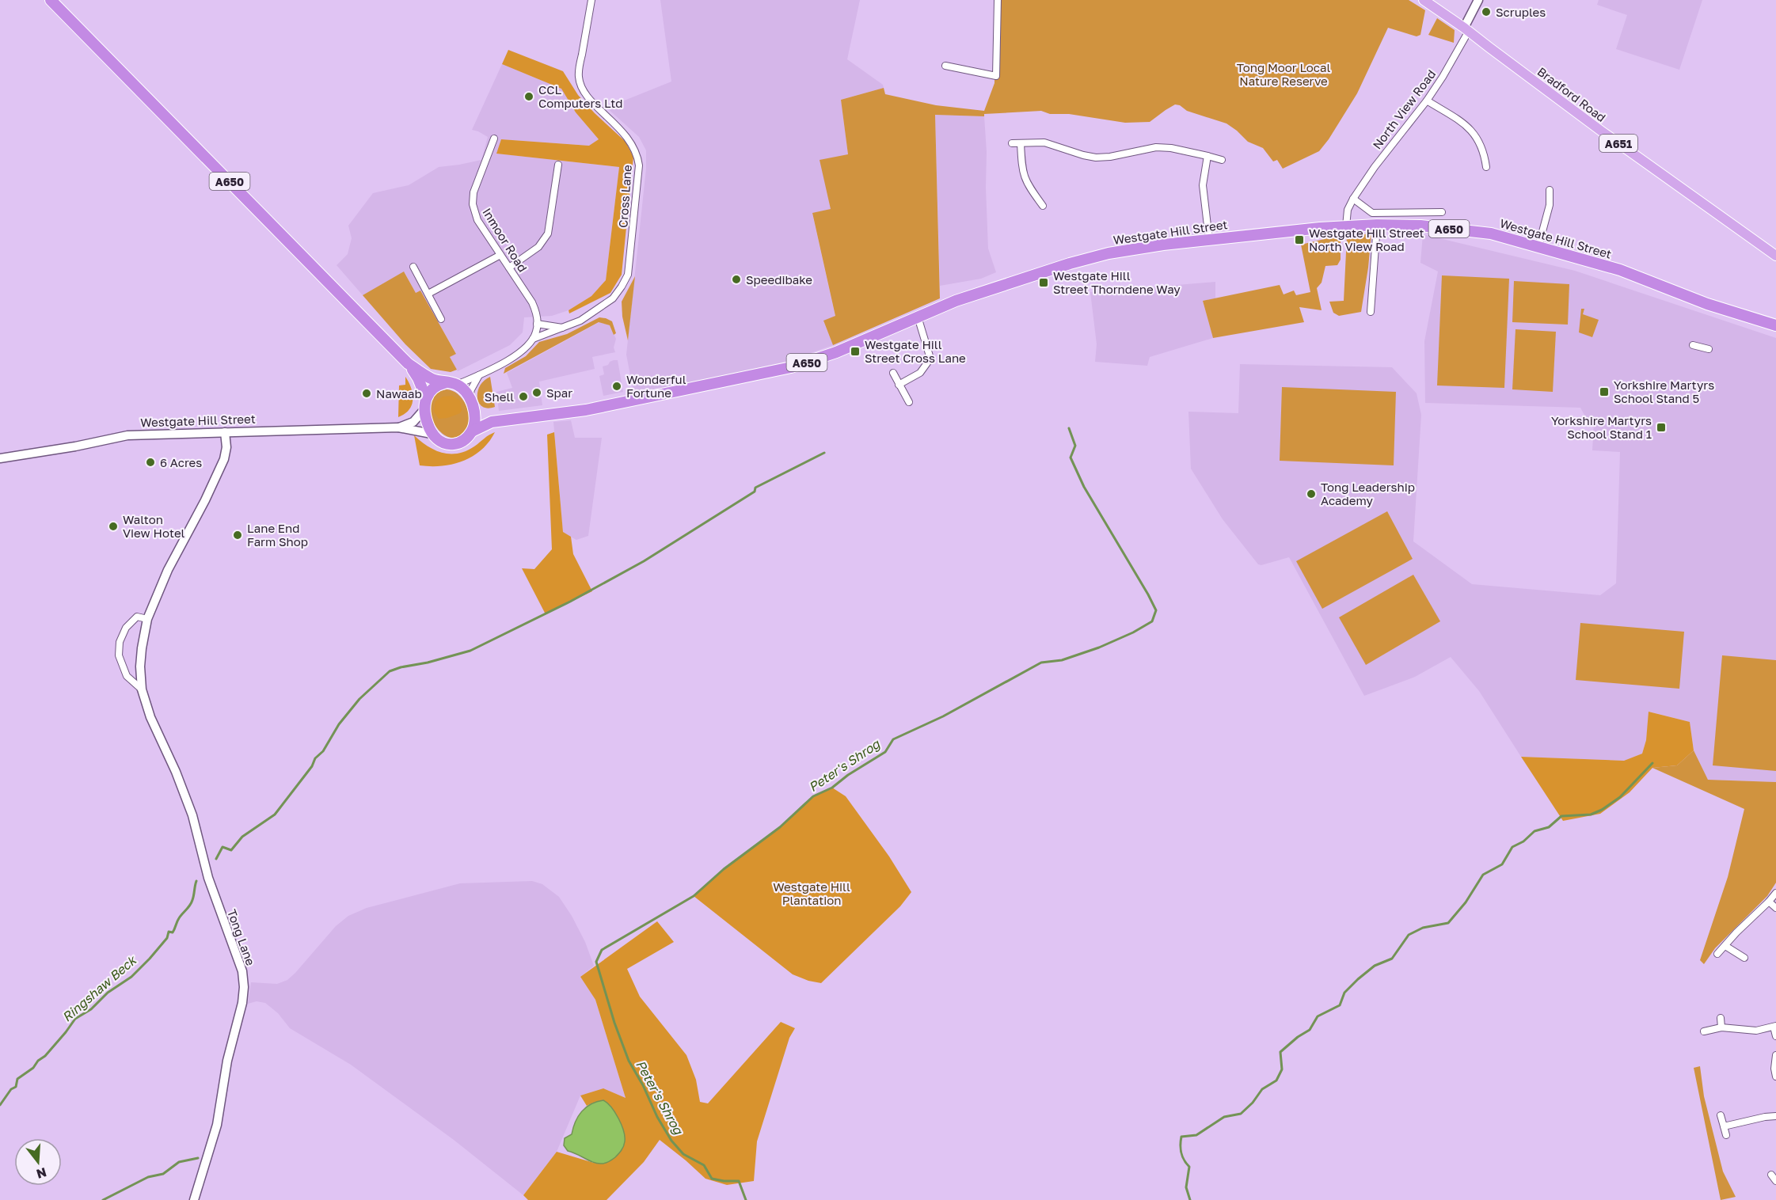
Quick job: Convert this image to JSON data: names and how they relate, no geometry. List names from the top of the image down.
{
  "streets": {
    "highway": ["A650", "Westgate Hill Street"],
    "main road": ["Bradford Road", "A651"],
    "street": [
      "North View Road",
      "Cross Lane",
      "Inmoor Road",
      "Tong Lane"
    ]
  },
  "crossings": [
    ["Bradford Road", "North View Road"],
    ["North View Road", "Westgate Hill Street"],
    ["A650", "Cross Lane"],
    ["A650", "Westgate Hill Street"],
    ["Cross Lane", "Westgate Hill Street"],
    ["Westgate Hill Street", "Tong Lane"]
  ],
  "water": ["Peter's Shrog", "Ringshaw Beck"],
  "parks": ["Tong Moor Local Nature Reserve", "Westgate Hill Plantation"],
  "places": {
    "other": [
      "Scruples",
      "CCL Computers Ltd",
      "Speedibake",
      "Wonderful Fortune",
      "Spar",
      "Nawaab",
      "Shell",
      "6 Acres",
      "Tong Leadership Academy",
      "Walton View Hotel",
      "Lane End Farm Shop"
    ],
    "transit": [
      "Westgate Hill Street North View Road",
      "Westgate Hill Street Thorndene Way",
      "Westgate Hill Street Cross Lane",
      "Yorkshire Martyrs School Stand 5",
      "Yorkshire Martyrs School Stand 1"
    ]
  },
  "north": "bottom"
}
